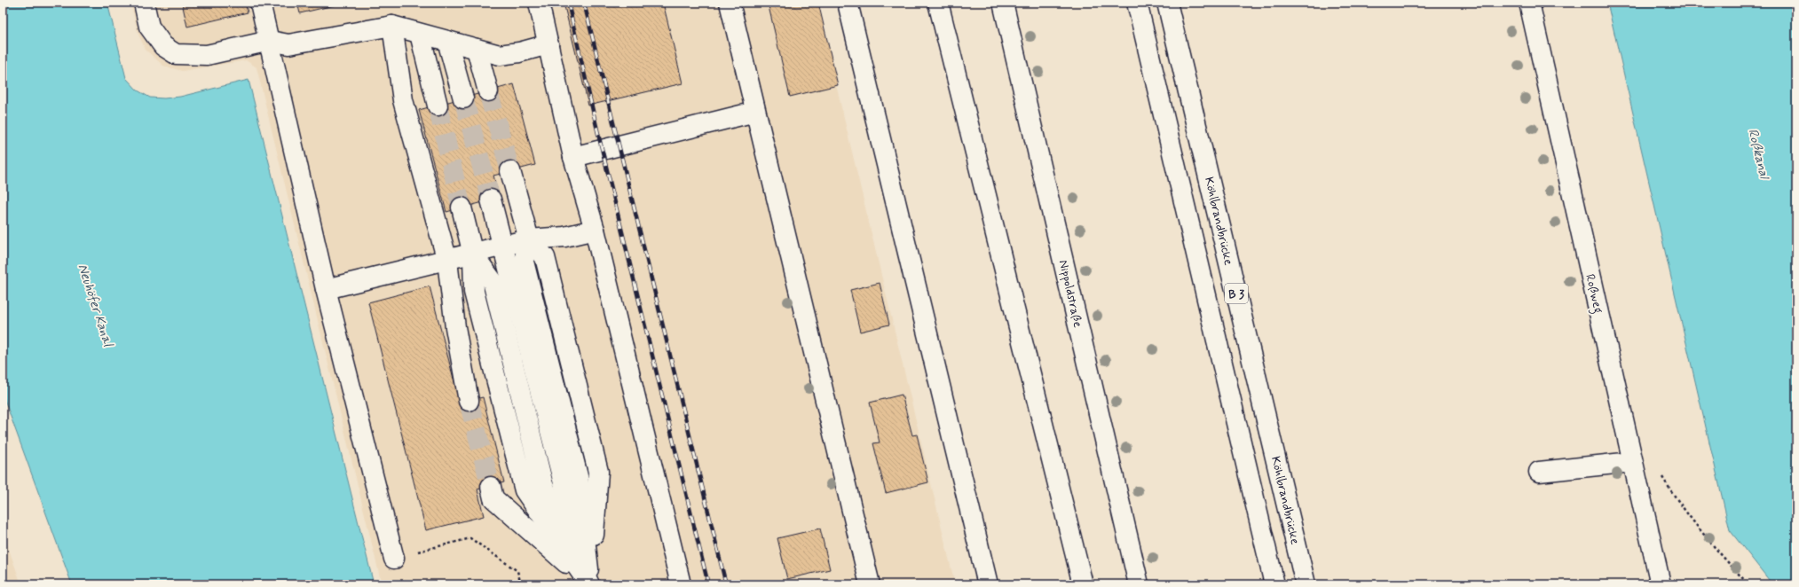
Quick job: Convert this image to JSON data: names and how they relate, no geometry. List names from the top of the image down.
{
  "streets": {
    "street": [
      "Köhlbrandbrücke",
      "Nippoldstraße",
      "B 3",
      "Roßweg"
    ]
  },
  "water": ["Roßkanal", "Neuhöfer Kanal"]
}
